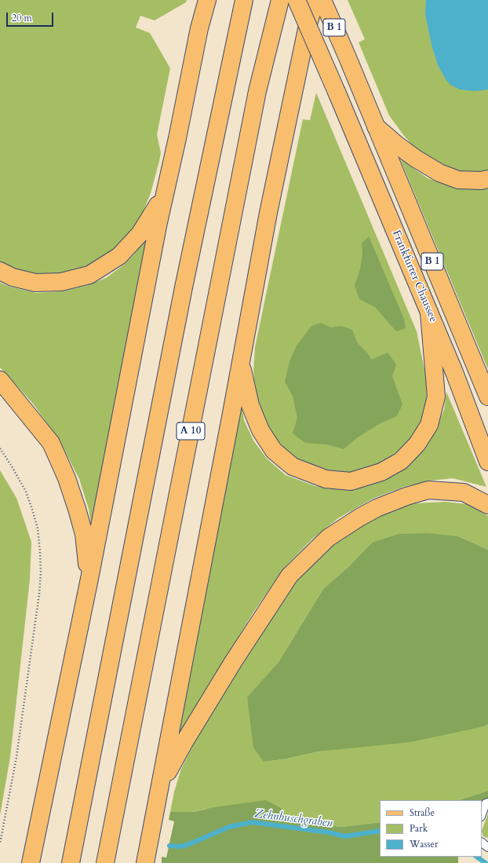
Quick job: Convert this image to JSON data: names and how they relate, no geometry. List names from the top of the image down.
{
  "streets": {
    "main road": ["B 1", "Frankfurter Chaussee", "A 10"]
  },
  "water": ["Zehnbuschgraben"],
  "legend": ["Straße", "Park", "Wasser"],
  "scale_bar": "20 m"
}
